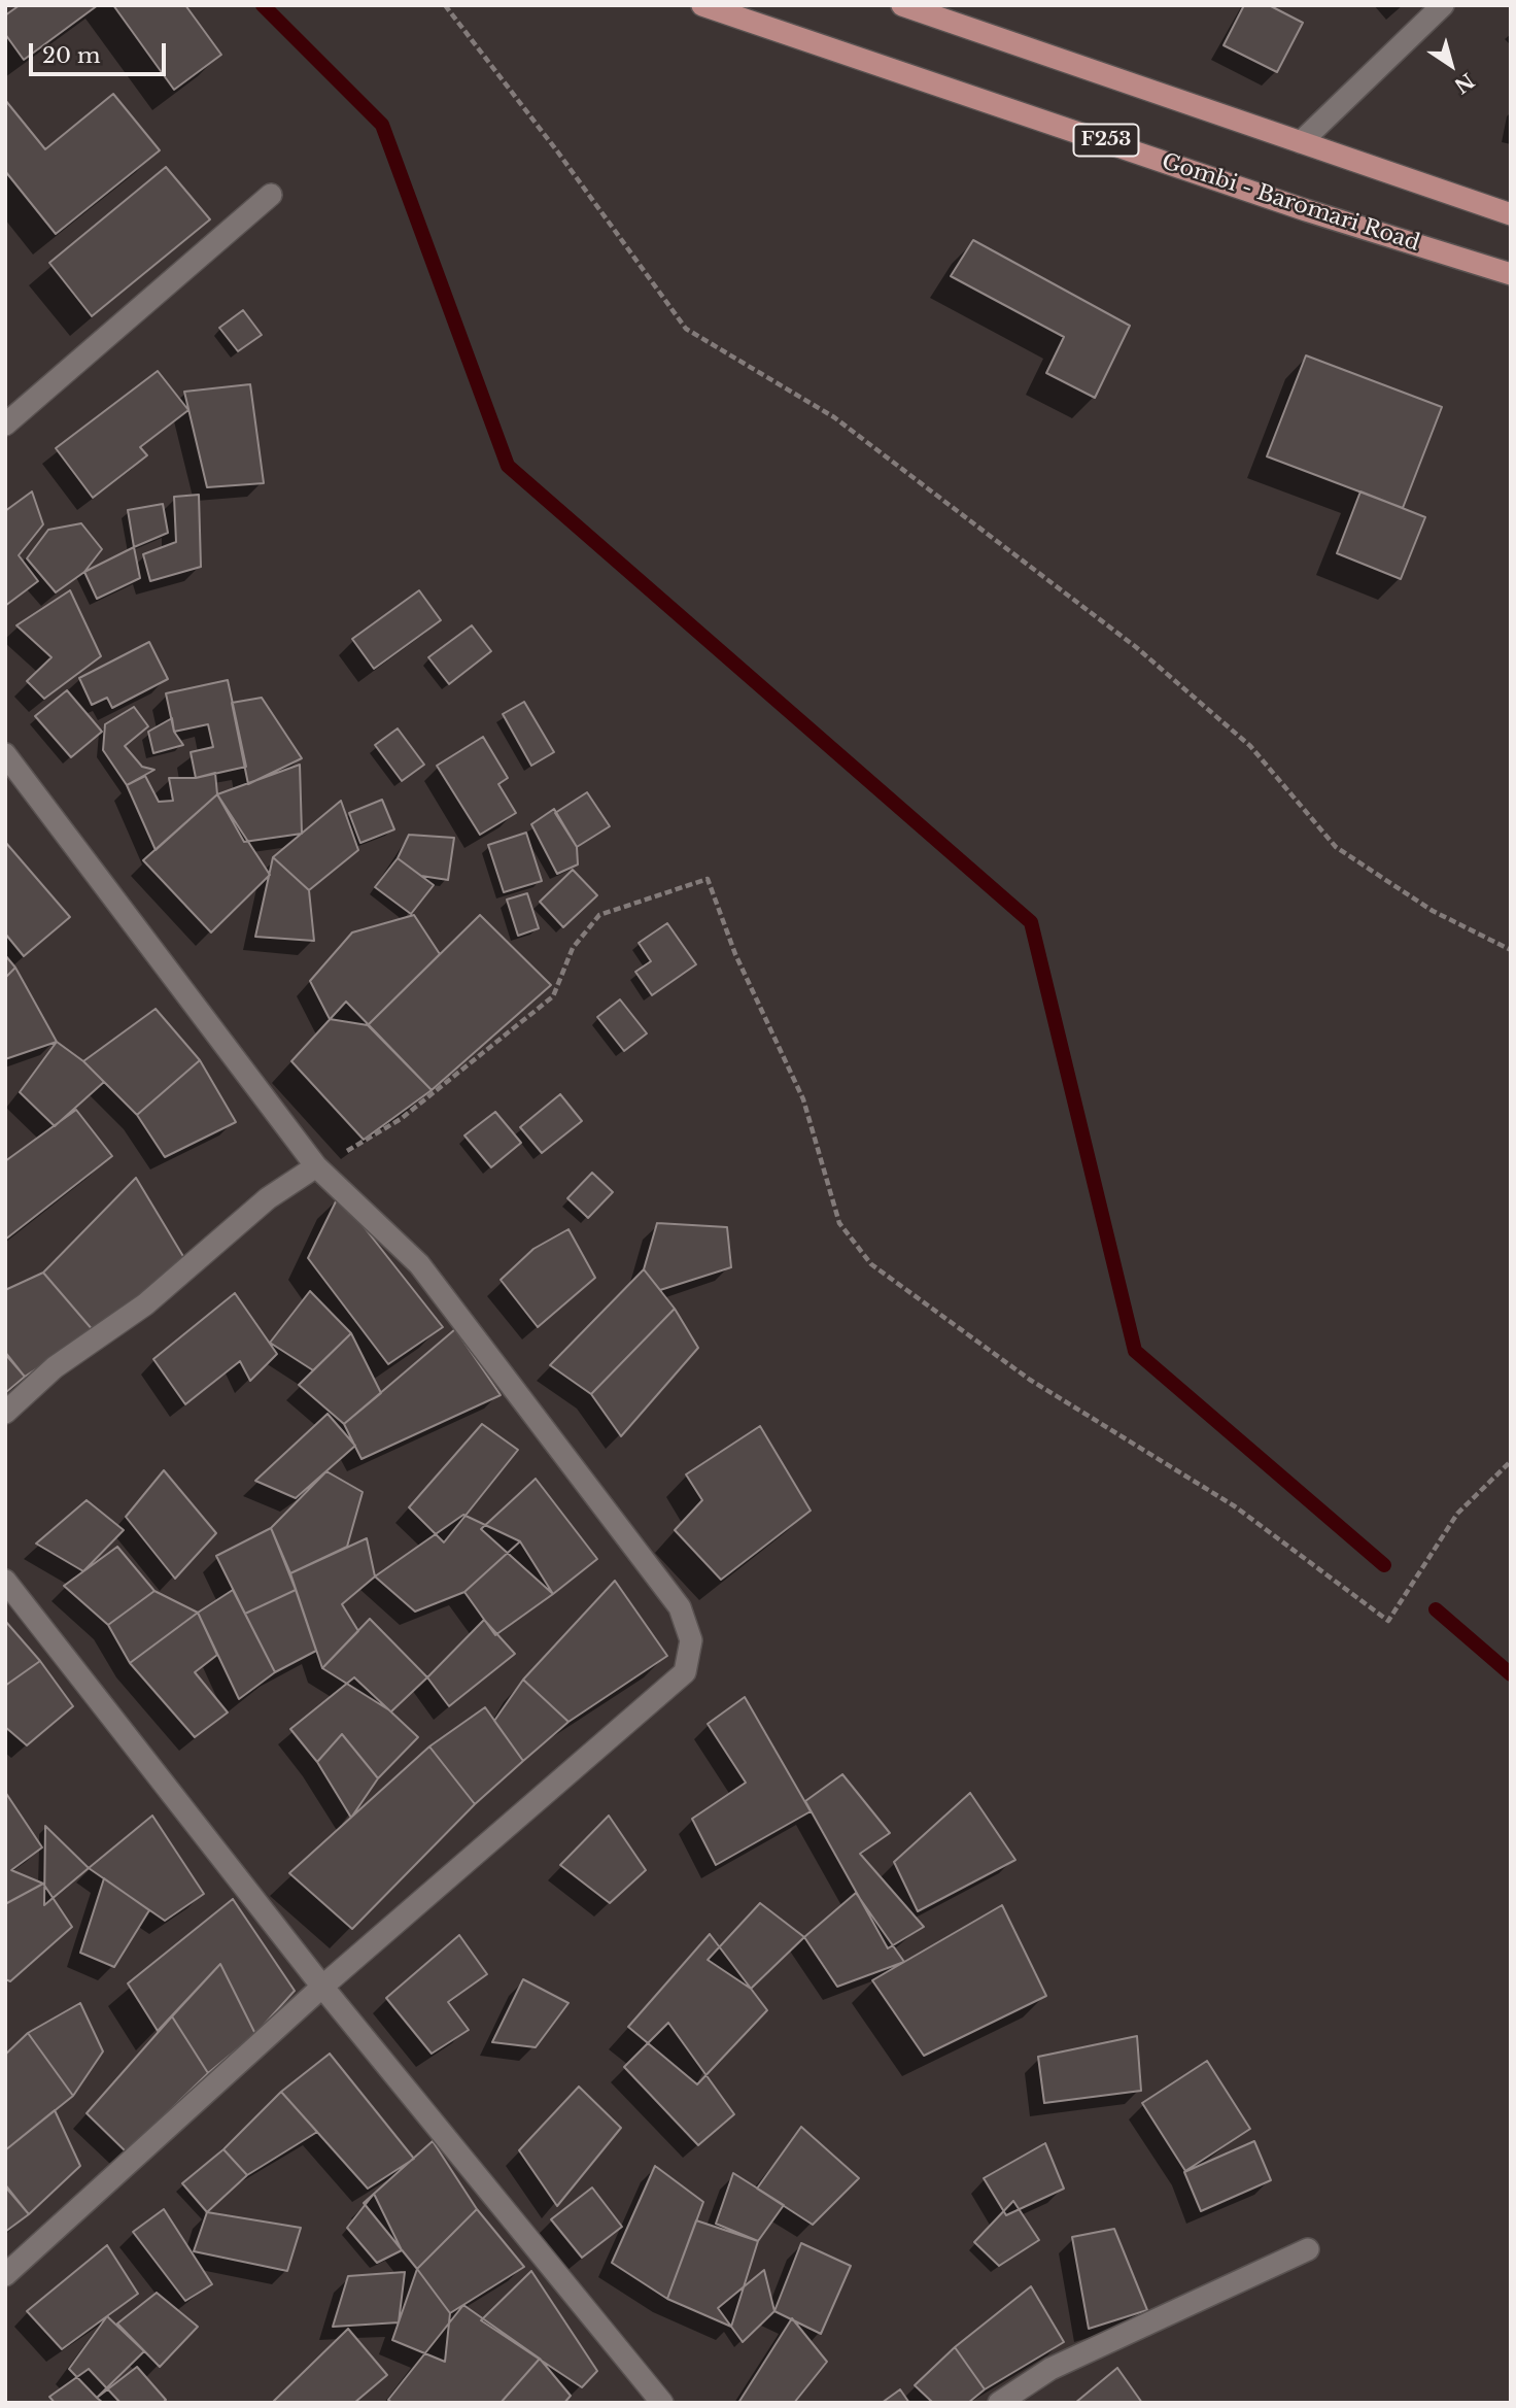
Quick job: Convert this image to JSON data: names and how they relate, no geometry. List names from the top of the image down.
{
  "streets": {
    "main road": ["F253", "Gombi - Baromari Road"]
  },
  "scale_bar": "20 m",
  "north": "bottom right"
}
